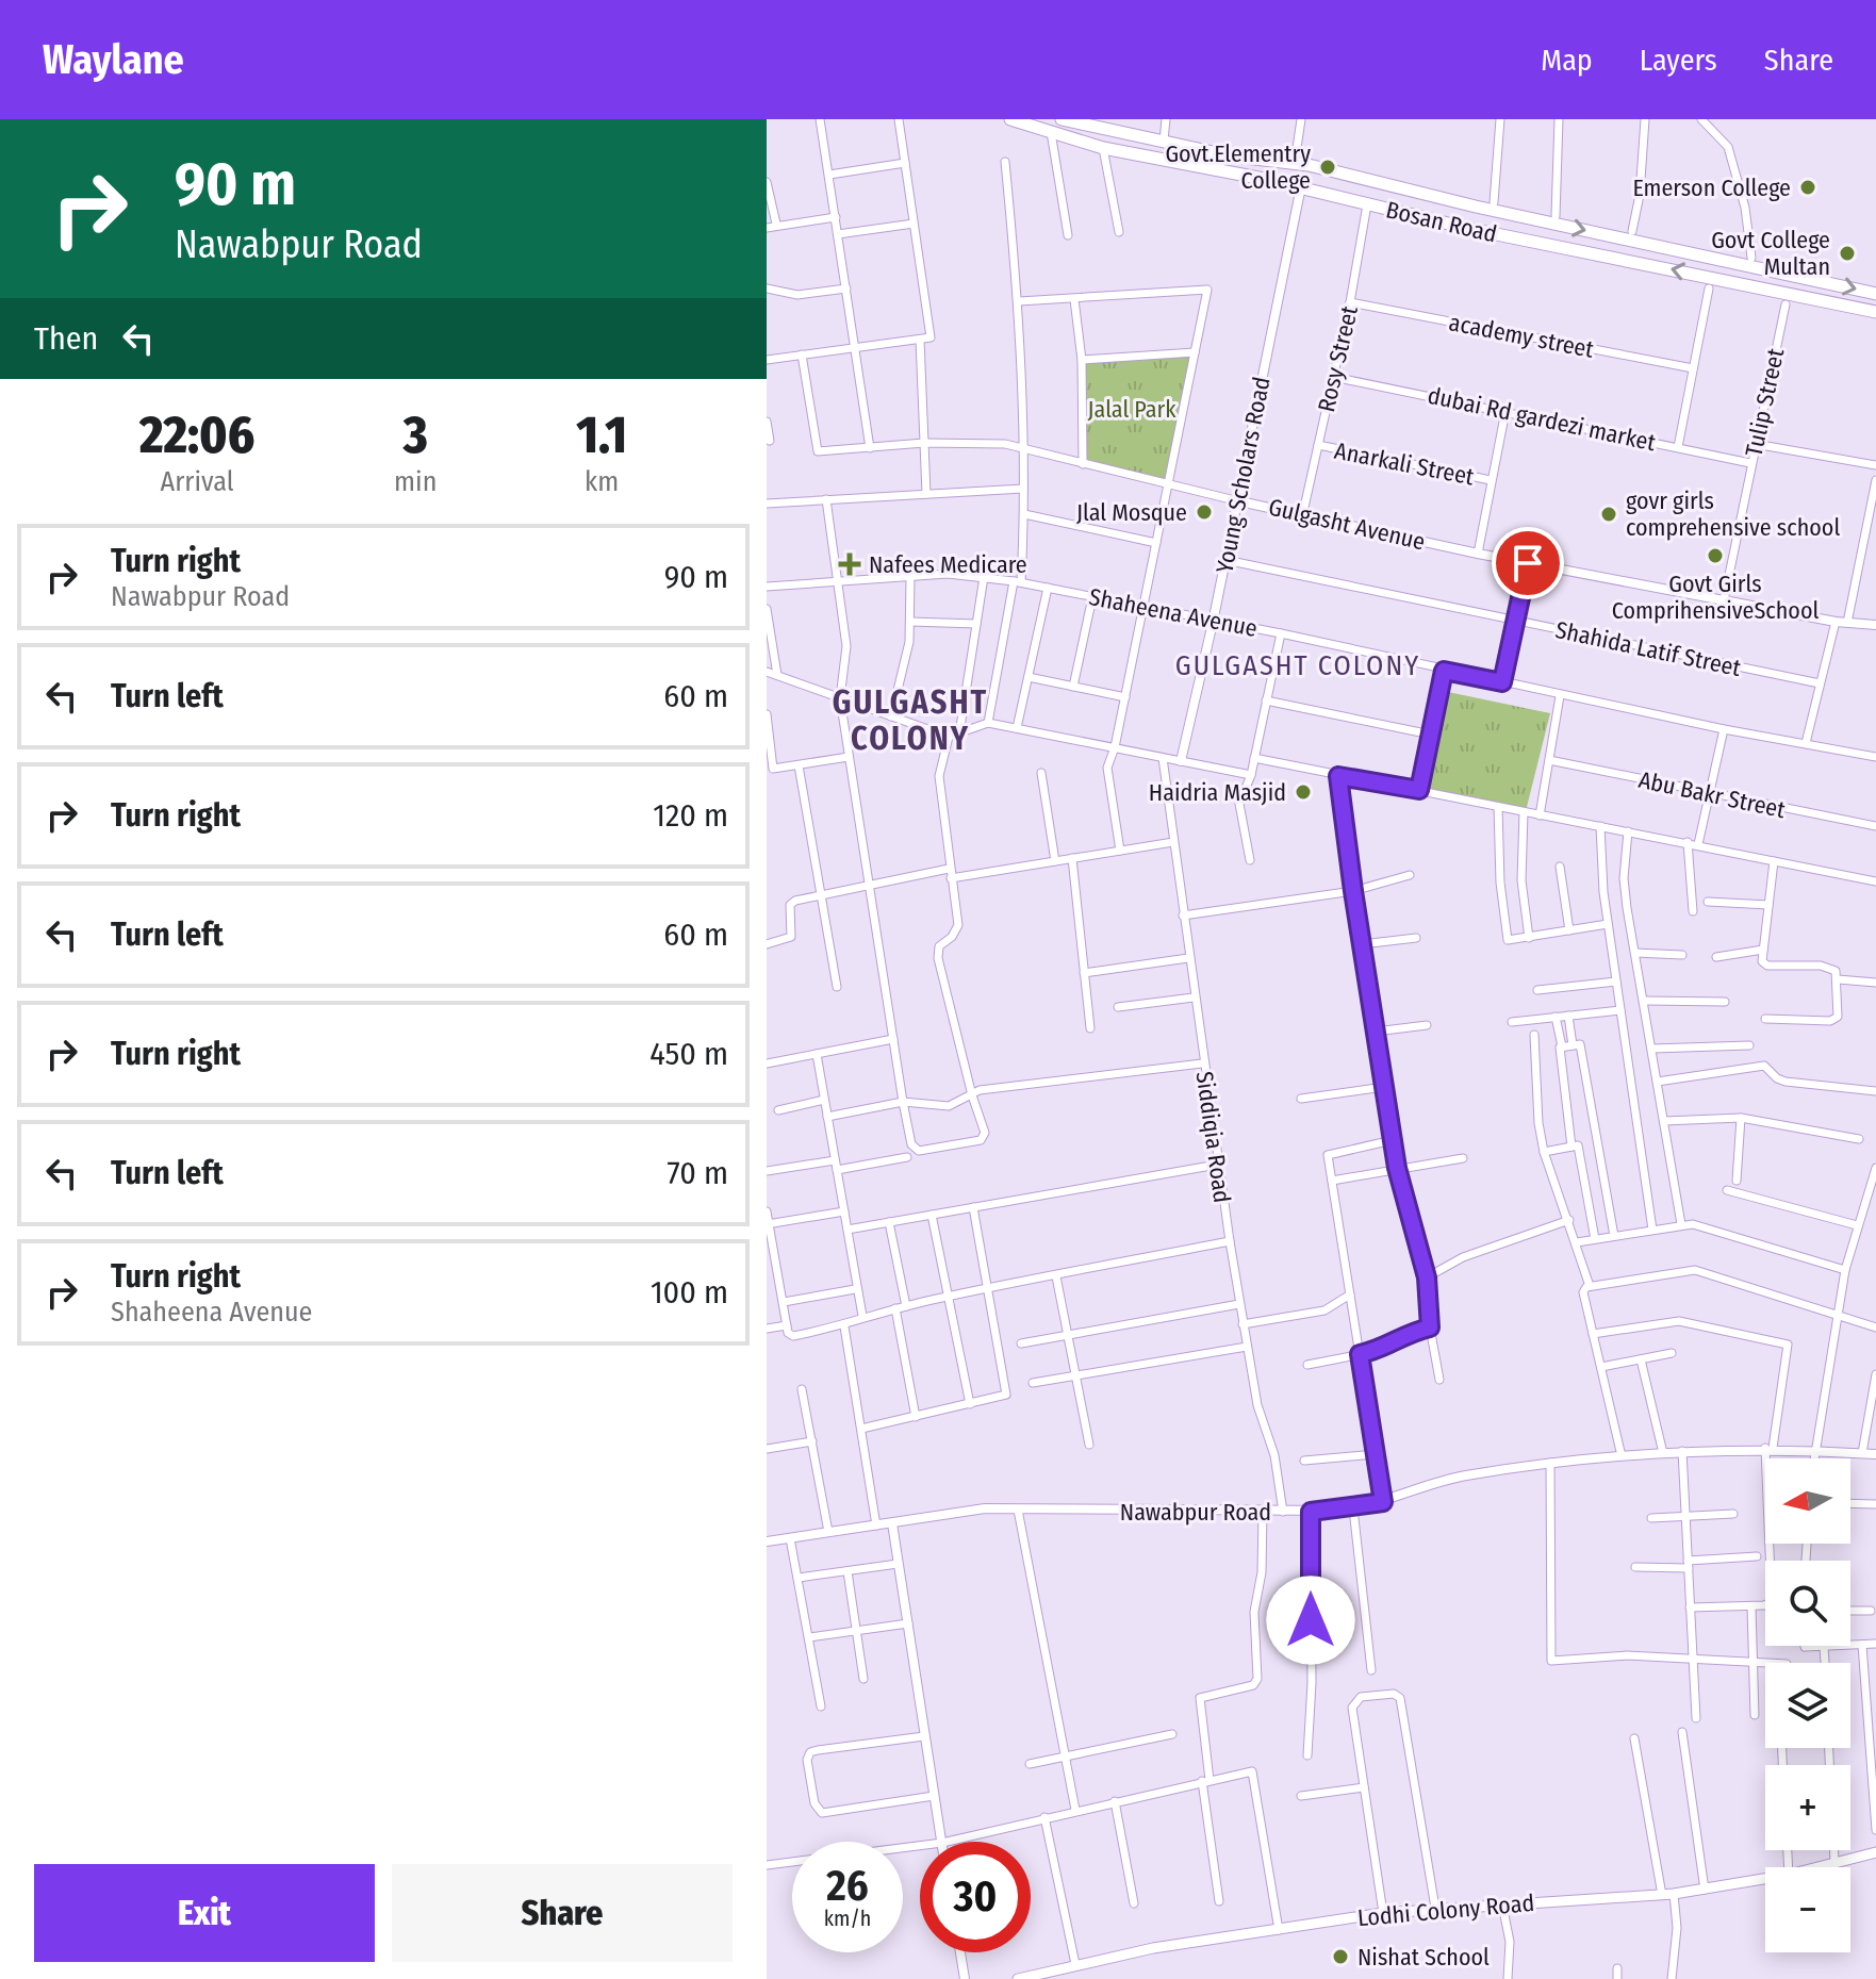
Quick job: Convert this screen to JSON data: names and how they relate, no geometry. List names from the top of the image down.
{
  "streets": {
    "main road": ["Bosan Road", "Lodhi Colony Road"],
    "street": [
      "academy street",
      "Rosy Street",
      "Tulip Street",
      "dubai Rd gardezi market",
      "Anarkali Street",
      "Young Scholars Road",
      "Gulgasht Avenue",
      "Shaheena Avenue",
      "Shahida Latif Street",
      "Abu Bakr Street",
      "Siddiqia Road",
      "Nawabpur Road"
    ]
  },
  "crossings": [
    ["Bosan Road", "Rosy Street"],
    ["Bosan Road", "Young Scholars Road"],
    ["academy street", "Rosy Street"],
    ["Rosy Street", "dubai Rd gardezi market"],
    ["Rosy Street", "Anarkali Street"],
    ["Rosy Street", "Gulgasht Avenue"],
    ["Tulip Street", "dubai Rd gardezi market"],
    ["Tulip Street", "Gulgasht Avenue"],
    ["Young Scholars Road", "Gulgasht Avenue"],
    ["Young Scholars Road", "Shaheena Avenue"],
    ["Young Scholars Road", "Shahida Latif Street"],
    ["Siddiqia Road", "Nawabpur Road"]
  ],
  "districts": ["GULGASHT COLONY", "GULGASHT COLONY"],
  "parks": ["Jalal Park"],
  "places": {
    "other": [
      "Govt.Elementry College",
      "Emerson College",
      "Govt College Multan",
      "Jlal Mosque",
      "govr girls comprehensive school",
      "Govt Girls ComprihensiveSchool",
      "Haidria Masjid",
      "Nishat School"
    ],
    "health": ["Nafees Medicare"]
  },
  "north": "left",
  "page": {
    "header": "Waylane",
    "nav": ["Map", "Layers", "Share"],
    "turn": ["90 m", "Nawabpur Road"],
    "then": "Then",
    "eta": [
      "22:06",
      "Arrival",
      "3",
      "min",
      "1.1",
      "km"
    ],
    "list": [
      {
        "name": "Turn right",
        "note": "Nawabpur Road",
        "value": "90 m"
      },
      {
        "name": "Turn left",
        "value": "60 m"
      },
      {
        "name": "Turn right",
        "value": "120 m"
      },
      {
        "name": "Turn left",
        "value": "60 m"
      },
      {
        "name": "Turn right",
        "value": "450 m"
      },
      {
        "name": "Turn left",
        "value": "70 m"
      },
      {
        "name": "Turn right",
        "note": "Shaheena Avenue",
        "value": "100 m"
      }
    ],
    "map_buttons": ["+", "−"],
    "speed": "26 km/h",
    "limit": "30",
    "buttons": ["Exit", "Share"]
  }
}
